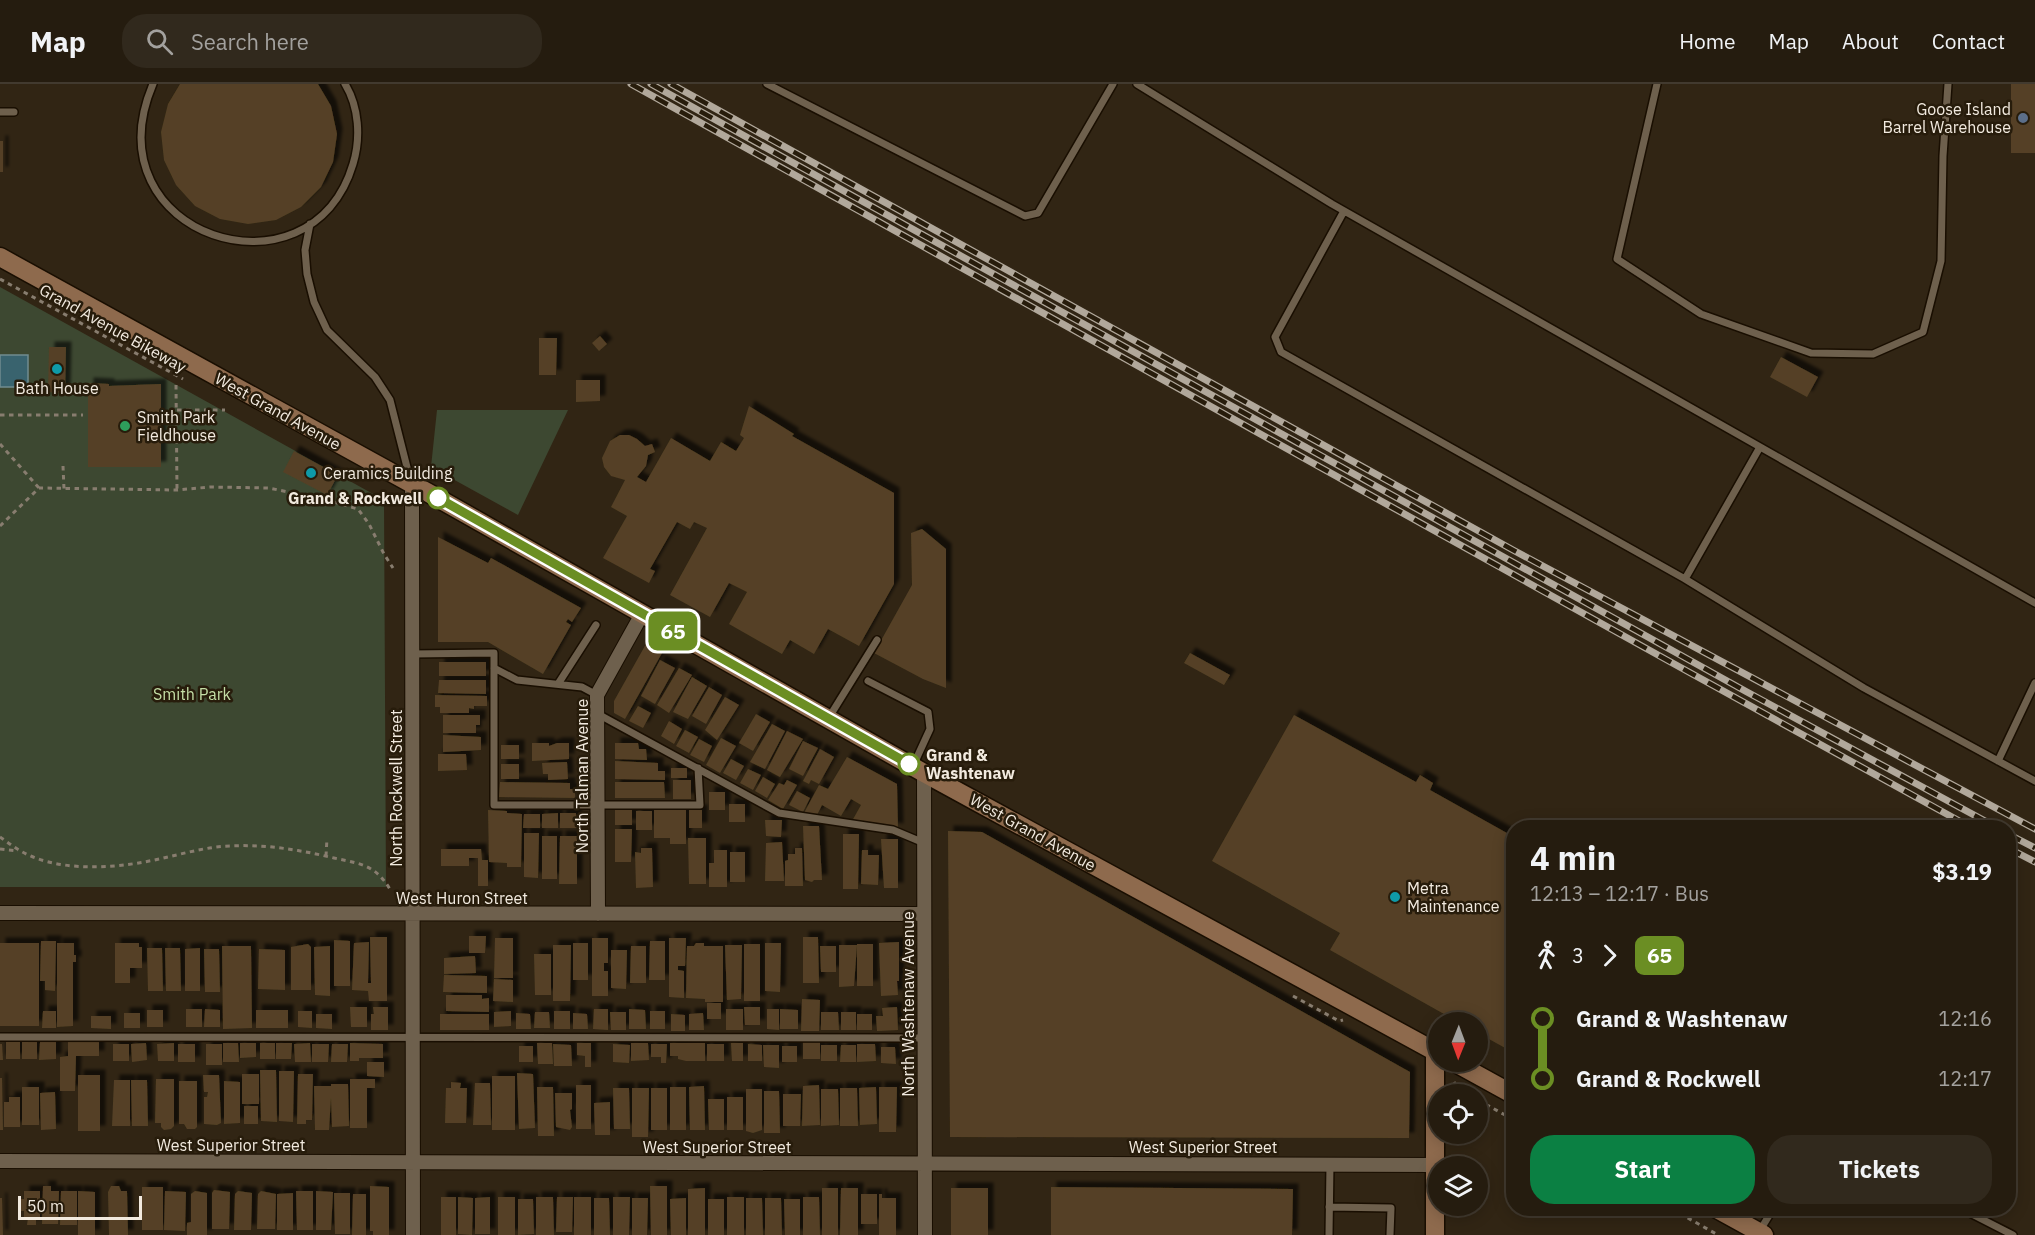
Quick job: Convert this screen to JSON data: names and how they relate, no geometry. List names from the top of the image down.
{
  "streets": {
    "main road": ["West Grand Avenue"],
    "street": [
      "North Talman Avenue",
      "North Rockwell Street",
      "West Huron Street",
      "North Washtenaw Avenue",
      "West Superior Street"
    ],
    "path": ["Grand Avenue Bikeway"]
  },
  "crossings": [
    ["West Grand Avenue", "North Talman Avenue"],
    ["West Grand Avenue", "North Rockwell Street"],
    ["West Grand Avenue", "North Washtenaw Avenue"],
    ["North Talman Avenue", "West Huron Street"],
    ["North Rockwell Street", "West Huron Street"],
    ["North Rockwell Street", "West Superior Street"],
    ["West Huron Street", "North Washtenaw Avenue"],
    ["North Washtenaw Avenue", "West Superior Street"]
  ],
  "parks": ["Smith Park"],
  "places": [
    "Goose Island Barrel Warehouse",
    "Bath House",
    "Smith Park Fieldhouse",
    "Ceramics Building",
    "Grand & Rockwell",
    "Grand & Washtenaw",
    "Metra Maintenance"
  ],
  "lines": ["bus line 65"],
  "scale_bar": "50 m",
  "north": "bottom",
  "page": {
    "header": "Map",
    "search": "Search here",
    "nav": [
      "Home",
      "Map",
      "About",
      "Contact"
    ],
    "on_map": "65",
    "heading": ["4 min", "12:13 – 12:17 · Bus", "$3.19"],
    "legs": ["3", "65"],
    "list": [
      {
        "name": "Grand & Washtenaw",
        "value": "12:16"
      },
      {
        "name": "Grand & Rockwell",
        "value": "12:17"
      }
    ],
    "buttons": ["Start", "Tickets"],
    "scale": "50 m"
  }
}
